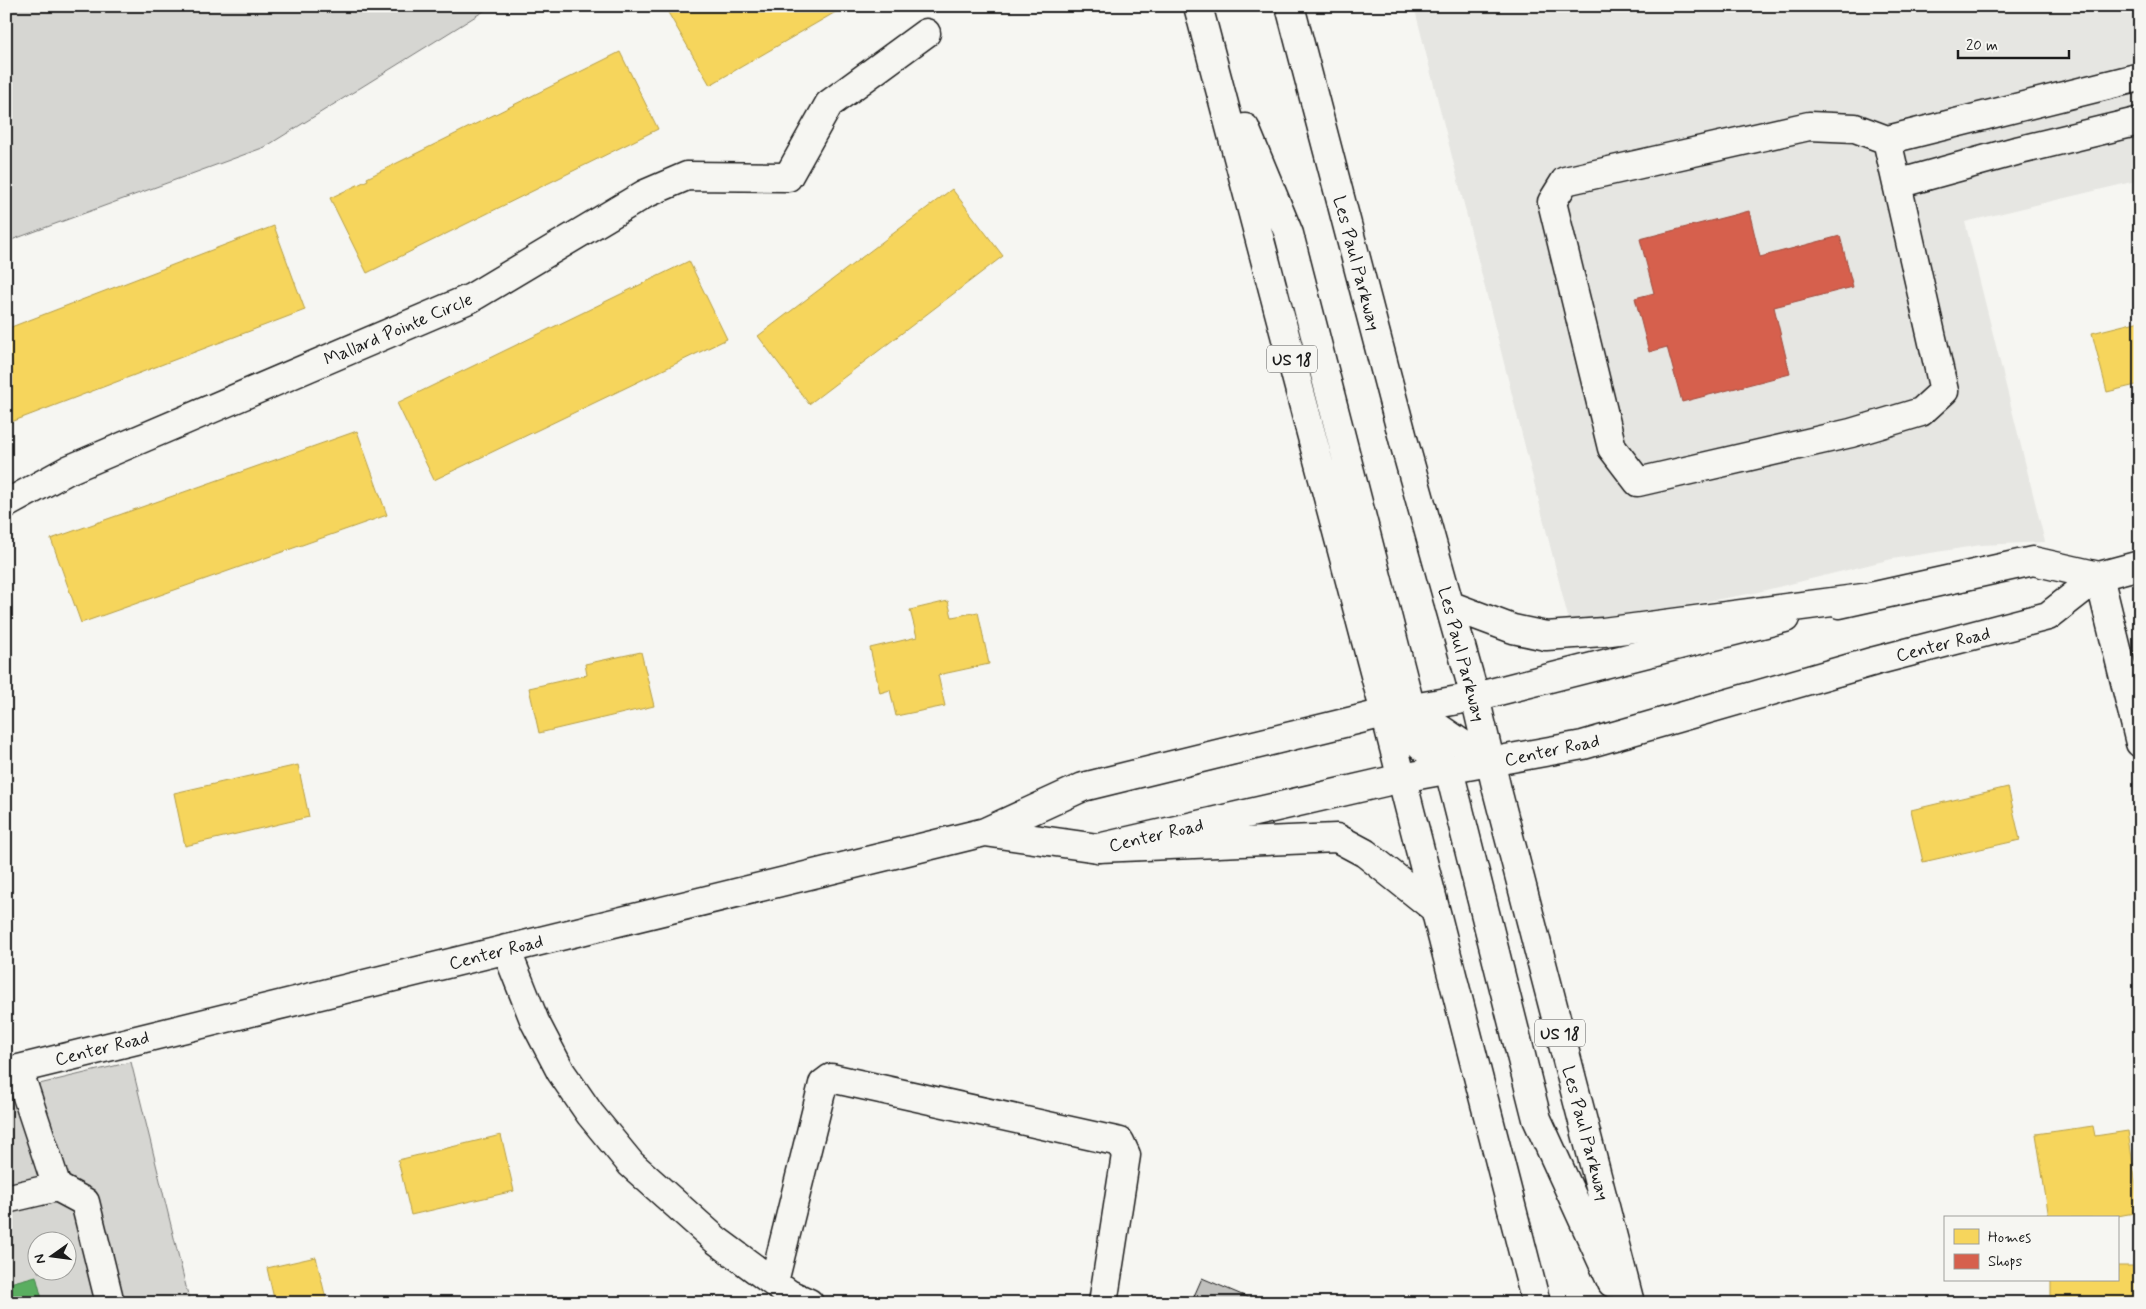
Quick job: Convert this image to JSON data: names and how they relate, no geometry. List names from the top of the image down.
{
  "streets": {
    "street": [
      "Les Paul Parkway",
      "Mallard Pointe Circle",
      "US 18",
      "Center Road"
    ]
  },
  "crossings": [
    ["Les Paul Parkway", "Center Road"],
    ["US 18", "Center Road"]
  ],
  "legend": ["Homes", "Shops"],
  "scale_bar": "20 m",
  "north": "left"
}
